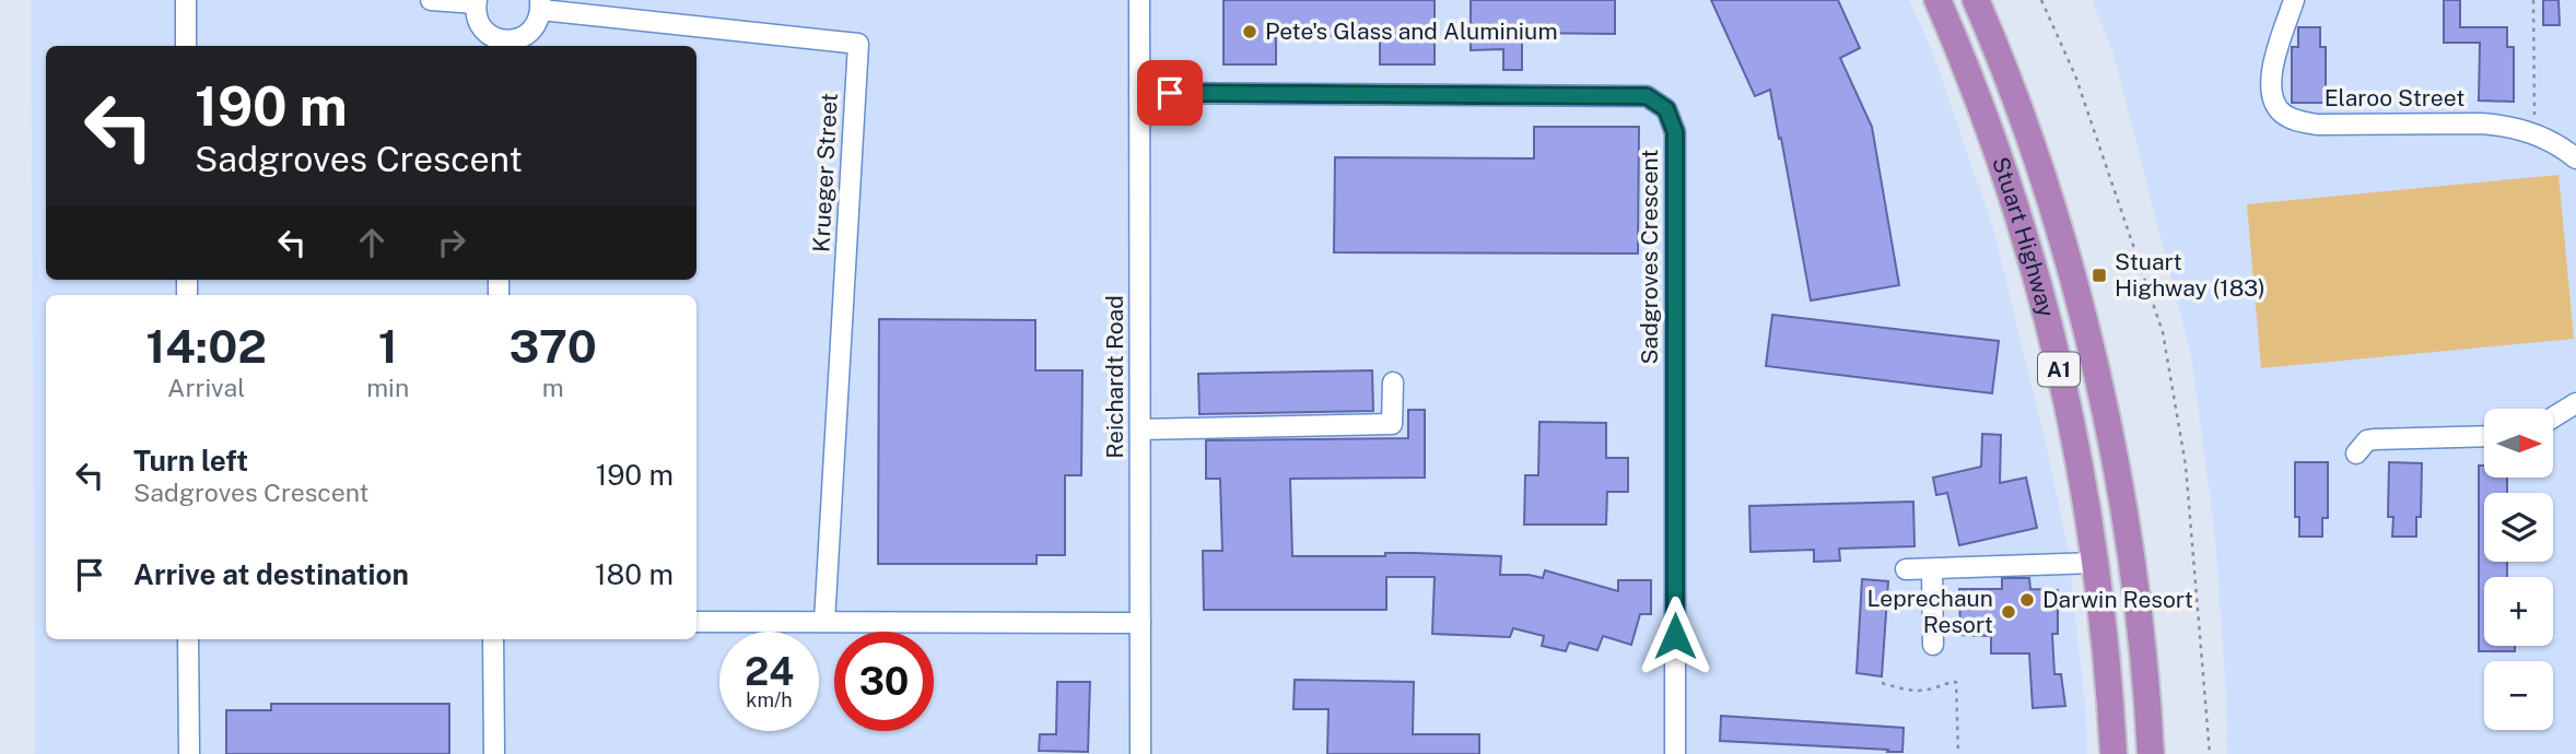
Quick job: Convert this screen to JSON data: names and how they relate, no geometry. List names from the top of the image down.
{
  "streets": {
    "highway": ["Stuart Highway", "A1"],
    "street": [
      "Elaroo Street",
      "Krueger Street",
      "Sadgroves Crescent",
      "Reichardt Road"
    ]
  },
  "crossings": [
    ["Sadgroves Crescent", "Reichardt Road"]
  ],
  "places": {
    "other": ["Pete's Glass and Aluminium", "Darwin Resort", "Leprechaun Resort"],
    "transit": ["Stuart Highway (183)"]
  },
  "north": "right",
  "page": {
    "turn": ["190 m", "Sadgroves Crescent"],
    "eta": [
      "14:02",
      "Arrival",
      "1",
      "min",
      "370",
      "m"
    ],
    "map_buttons": ["+", "−"],
    "list": [
      {
        "name": "Turn left",
        "note": "Sadgroves Crescent",
        "value": "190 m"
      },
      {
        "name": "Arrive at destination",
        "value": "180 m"
      }
    ],
    "speed": "24 km/h",
    "limit": "30"
  }
}
